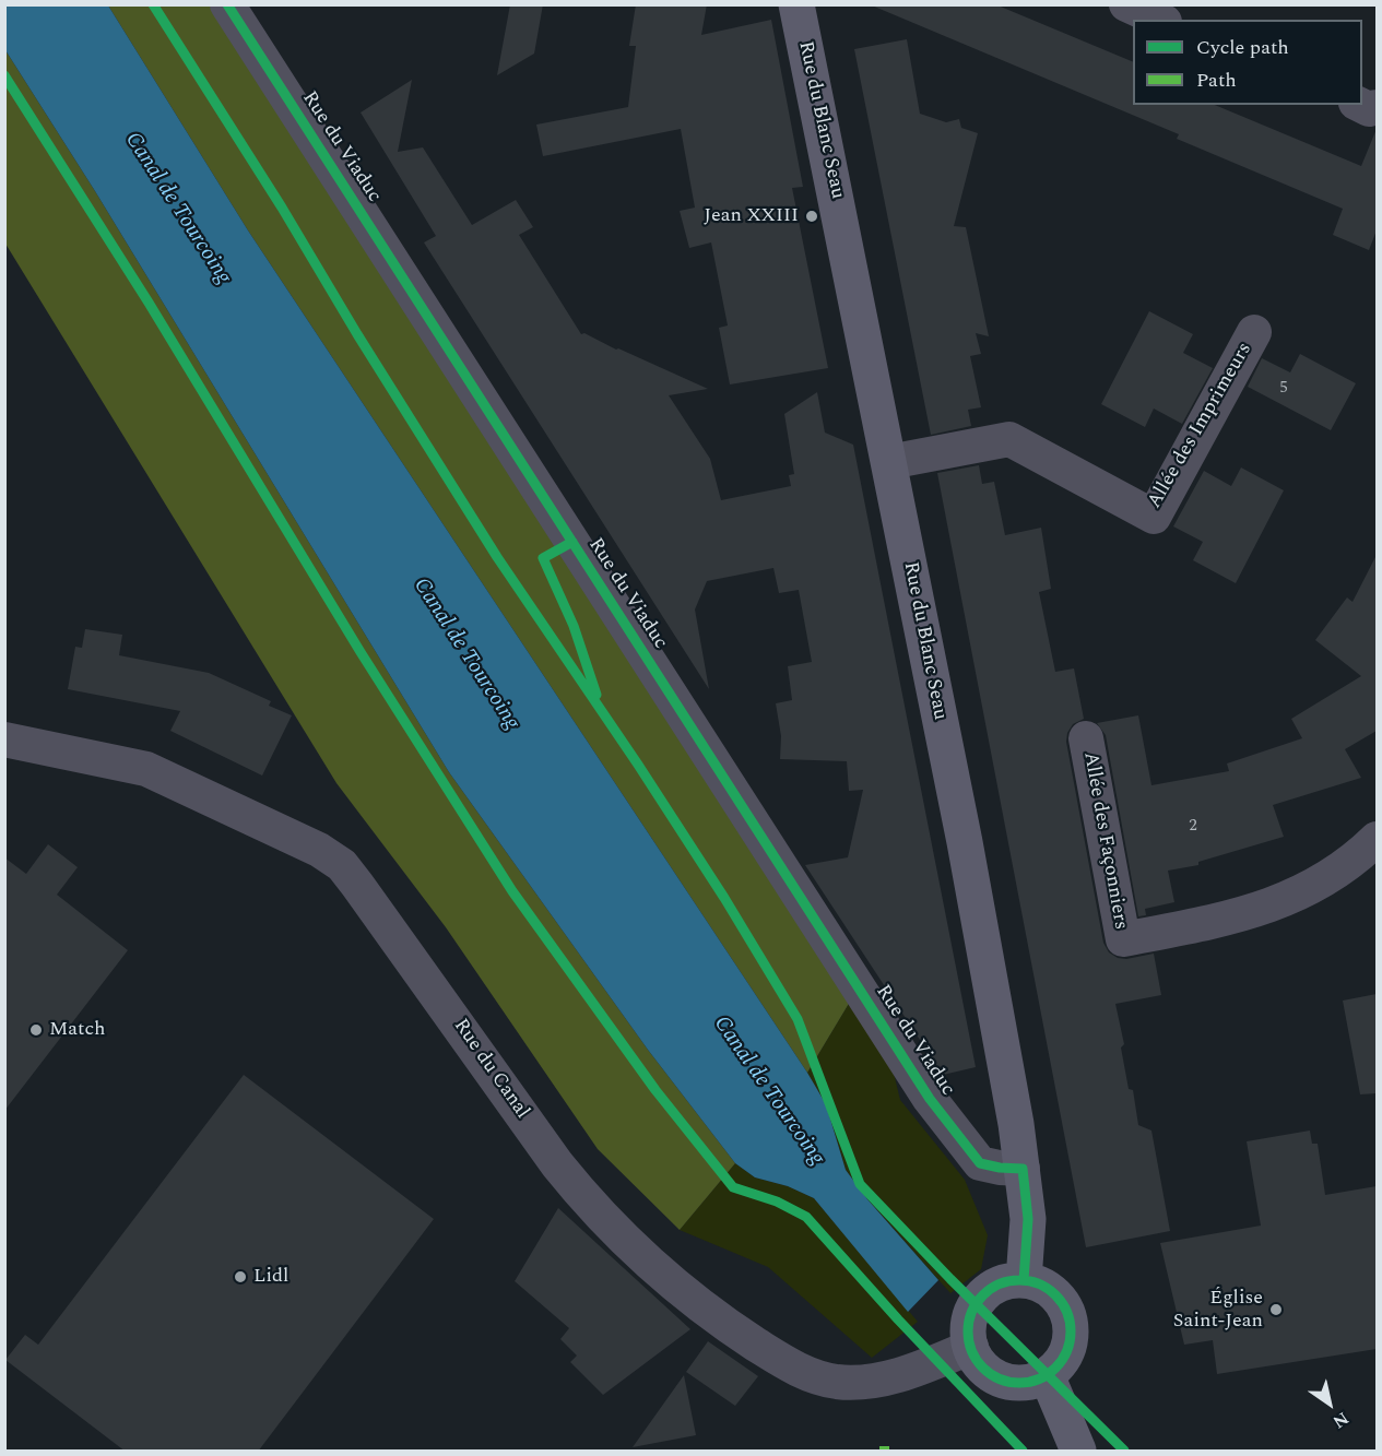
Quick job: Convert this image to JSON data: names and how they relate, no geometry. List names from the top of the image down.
{
  "streets": {
    "street": [
      "Rue du Blanc Seau",
      "Rue du Viaduc",
      "Allée des Imprimeurs",
      "Allée des Façonniers",
      "Rue du Canal"
    ]
  },
  "crossings": [
    ["Rue du Blanc Seau", "Rue du Viaduc"],
    ["Rue du Blanc Seau", "Allée des Imprimeurs"],
    ["Rue du Blanc Seau", "Rue du Canal"]
  ],
  "water": ["Canal de Tourcoing"],
  "places": [
    "Jean XXIII",
    "Match",
    "Lidl",
    "Église Saint-Jean"
  ],
  "house_numbers": ["5", "2"],
  "legend": ["Cycle path", "Path"],
  "north": "bottom right"
}
